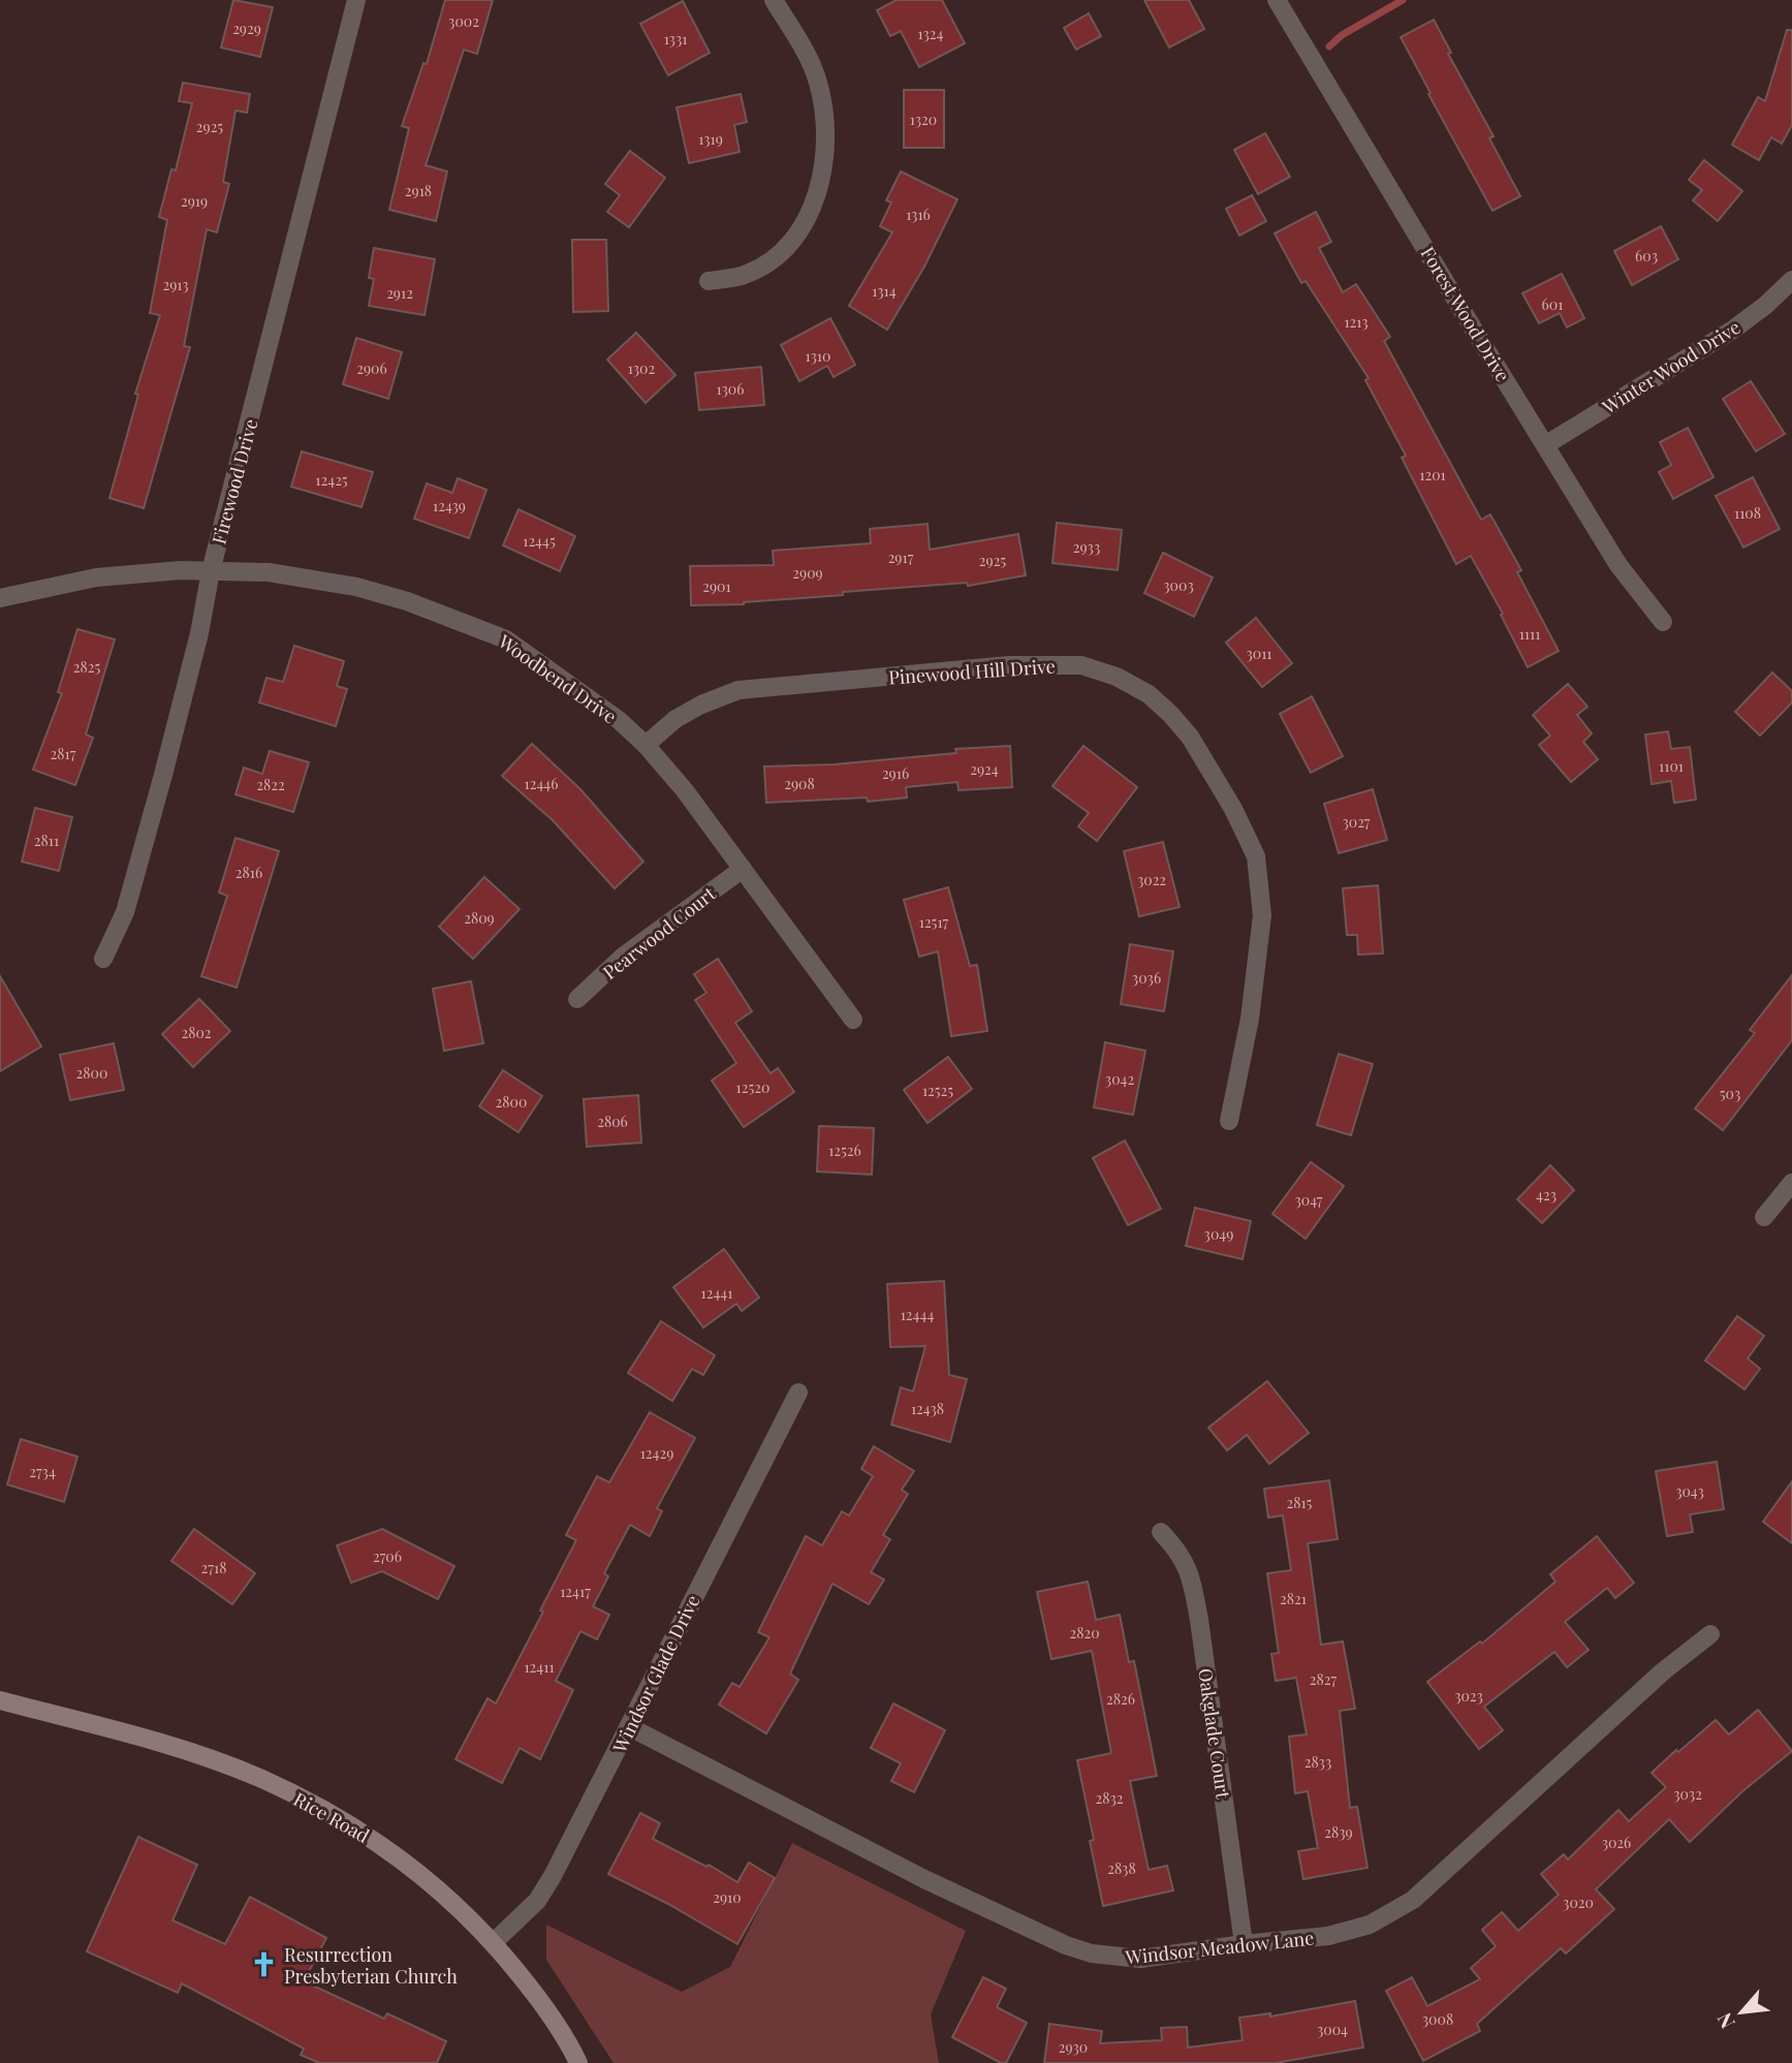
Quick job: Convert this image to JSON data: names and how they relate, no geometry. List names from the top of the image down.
{
  "streets": {
    "street": [
      "Forest Wood Drive",
      "Winter Wood Drive",
      "Firewood Drive",
      "Pinewood Hill Drive",
      "Woodbend Drive",
      "Pearwood Court",
      "Windsor Glade Drive",
      "Oakglade Court",
      "Rice Road",
      "Windsor Meadow Lane"
    ]
  },
  "crossings": [
    ["Forest Wood Drive", "Winter Wood Drive"],
    ["Firewood Drive", "Woodbend Drive"],
    ["Pinewood Hill Drive", "Woodbend Drive"],
    ["Woodbend Drive", "Pearwood Court"],
    ["Windsor Glade Drive", "Rice Road"],
    ["Windsor Glade Drive", "Windsor Meadow Lane"],
    ["Oakglade Court", "Windsor Meadow Lane"]
  ],
  "places": {
    "church": ["Resurrection Presbyterian Church"]
  },
  "house_numbers": [
    "3002",
    "2929",
    "1324",
    "1331",
    "1320",
    "2925",
    "1319",
    "2918",
    "2919",
    "1316",
    "603",
    "2913",
    "1314",
    "2912",
    "601",
    "1213",
    "1310",
    "2906",
    "1302",
    "1306",
    "1201",
    "12425",
    "12439",
    "1108",
    "12445",
    "2933",
    "2917",
    "2925",
    "2909",
    "3003",
    "2901",
    "1111",
    "3011",
    "2825",
    "2817",
    "1101",
    "2924",
    "2916",
    "12446",
    "2908",
    "2822",
    "3027",
    "2811",
    "2816",
    "3022",
    "2809",
    "12517",
    "3036",
    "2802",
    "2800",
    "3042",
    "12520",
    "12525",
    "503",
    "2800",
    "2806",
    "12526",
    "423",
    "3047",
    "3049",
    "12441",
    "12444",
    "12438",
    "12429",
    "2734",
    "3043",
    "2815",
    "2706",
    "2718",
    "12417",
    "2821",
    "2820",
    "12411",
    "2827",
    "3023",
    "2826",
    "2833",
    "3032",
    "2832",
    "2839",
    "3026",
    "2838",
    "2910",
    "3020",
    "3008",
    "3004",
    "2930"
  ],
  "north": "bottom left"
}
